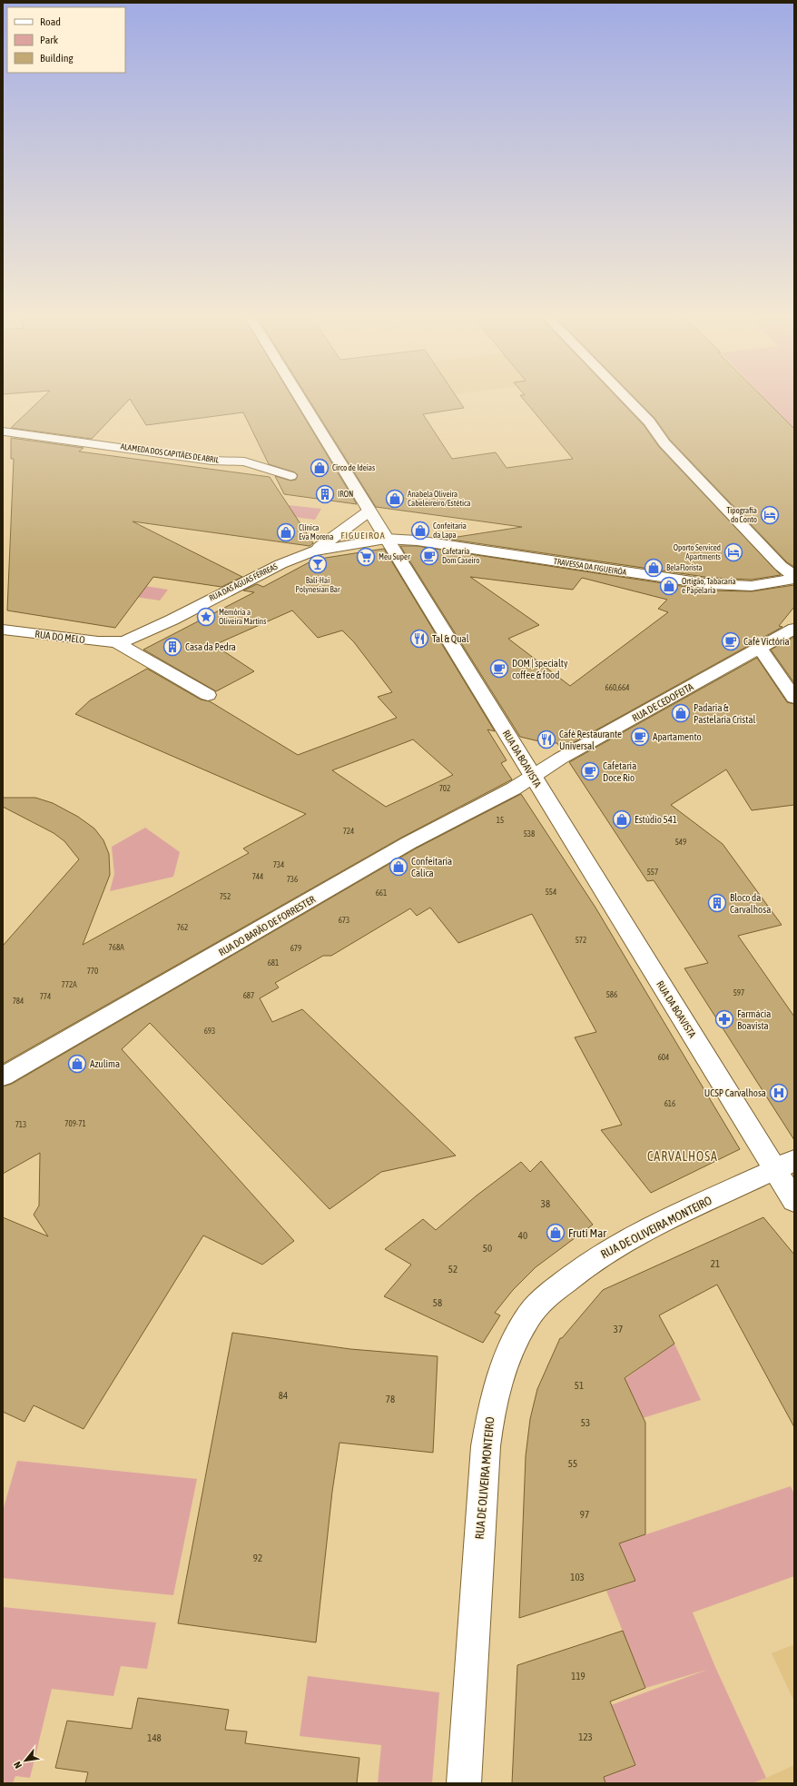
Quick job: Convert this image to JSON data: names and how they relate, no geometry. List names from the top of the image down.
{
  "streets": {
    "street": [
      "ALAMEDA DOS CAPITÃES DE ABRIL",
      "TRAVESSA DA FIGUEIRÔA",
      "RUA DAS ÁGUAS FÉRREAS",
      "RUA DO MELO",
      "RUA DE CEDOFEITA",
      "RUA DA BOAVISTA",
      "RUA DO BARÃO DE FORRESTER",
      "RUA DE OLIVEIRA MONTEIRO"
    ]
  },
  "crossings": [
    ["TRAVESSA DA FIGUEIRÔA", "RUA DAS ÁGUAS FÉRREAS"],
    ["TRAVESSA DA FIGUEIRÔA", "RUA DA BOAVISTA"],
    ["RUA DAS ÁGUAS FÉRREAS", "RUA DO MELO"],
    ["RUA DAS ÁGUAS FÉRREAS", "RUA DA BOAVISTA"],
    ["RUA DE CEDOFEITA", "RUA DA BOAVISTA"],
    ["RUA DE CEDOFEITA", "RUA DO BARÃO DE FORRESTER"],
    ["RUA DA BOAVISTA", "RUA DO BARÃO DE FORRESTER"],
    ["RUA DA BOAVISTA", "RUA DE OLIVEIRA MONTEIRO"]
  ],
  "districts": ["FIGUEIROA", "CARVALHOSA"],
  "places": {
    "shop": [
      "Circo de Ideias",
      "Anabela Oliveira Cabeleireiro/Estética",
      "Confeitaria da Lapa",
      "Clínica Eva Morena",
      "BelaFlorista",
      "Ortigão, Tabacaria e Papelaria",
      "Padaria & Pastelaria Cristal",
      "Estúdio 541",
      "Confeitaria Calica",
      "Azulima",
      "Fruti Mar"
    ],
    "building": ["IRON", "Casa da Pedra", "Bloco da Carvalhosa"],
    "hotel": ["Tipografia do Conto", "Oporto Serviced Apartments"],
    "cafe": [
      "Cafetaria Dom Caseiro",
      "Café Victória",
      "DOM | specialty coffee & food",
      "Apartamento",
      "Cafetaria Doce Rio"
    ],
    "supermarket": ["Meu Super"],
    "bar": ["Bali-Hai Polynesian Bar"],
    "place": ["Memória a Oliveira Martins"],
    "restaurant": ["Tal & Qual", "Café Restaurante Universal"],
    "pharmacy": ["Farmácia Boavista"],
    "hospital": ["UCSP Carvalhosa"]
  },
  "house_numbers": [
    "660,664",
    "702",
    "15",
    "724",
    "538",
    "549",
    "734",
    "557",
    "744",
    "736",
    "554",
    "661",
    "752",
    "673",
    "762",
    "572",
    "768A",
    "679",
    "681",
    "770",
    "772A",
    "597",
    "586",
    "687",
    "774",
    "784",
    "693",
    "604",
    "616",
    "709-71",
    "713",
    "38",
    "40",
    "50",
    "21",
    "52",
    "58",
    "37",
    "51",
    "84",
    "78",
    "53",
    "55",
    "97",
    "92",
    "103",
    "119",
    "123",
    "148"
  ],
  "legend": ["Road", "Park", "Building"],
  "north": "bottom left"
}
